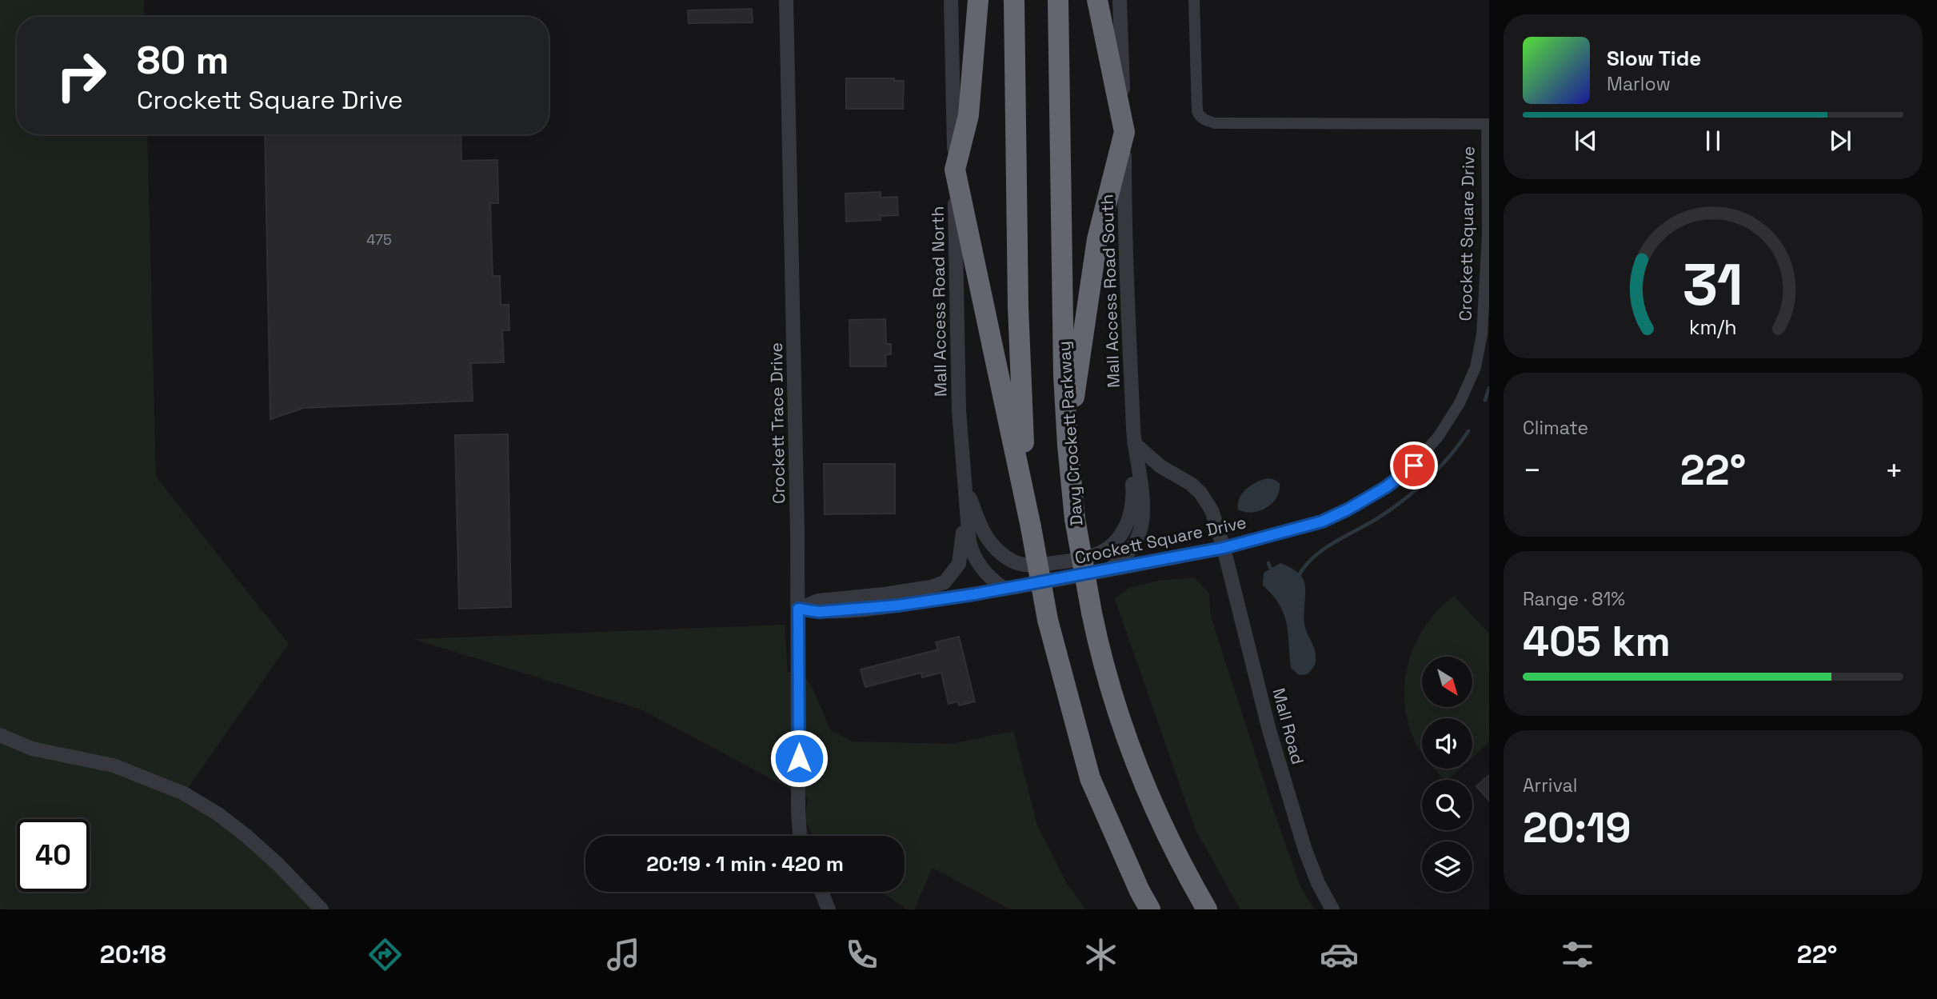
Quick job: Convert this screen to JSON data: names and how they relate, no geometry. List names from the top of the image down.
{
  "streets": {
    "highway": ["Davy Crockett Parkway"],
    "street": [
      "Crockett Square Drive",
      "Mall Access Road South",
      "Mall Access Road North",
      "Crockett Trace Drive",
      "Mall Road"
    ]
  },
  "crossings": [
    ["Crockett Square Drive", "Mall Access Road South"],
    ["Crockett Square Drive", "Mall Access Road North"],
    ["Crockett Square Drive", "Crockett Trace Drive"],
    ["Crockett Square Drive", "Mall Road"],
    ["Mall Access Road South", "Mall Road"]
  ],
  "house_numbers": ["475"],
  "north": "bottom right",
  "page": {
    "turn": ["80 m", "Crockett Square Drive"],
    "song": ["Slow Tide", "Marlow"],
    "tile": [
      "Climate",
      ["Range · 81%", "405 km"],
      ["Arrival", "20:19"]
    ],
    "heat": ["−", "22°", "+"],
    "limit": "40",
    "trip": "20:19 · 1 min · 420 m",
    "tabs": ["20:18", "22°"],
    "gauge": ["31", "km/h"]
  }
}
